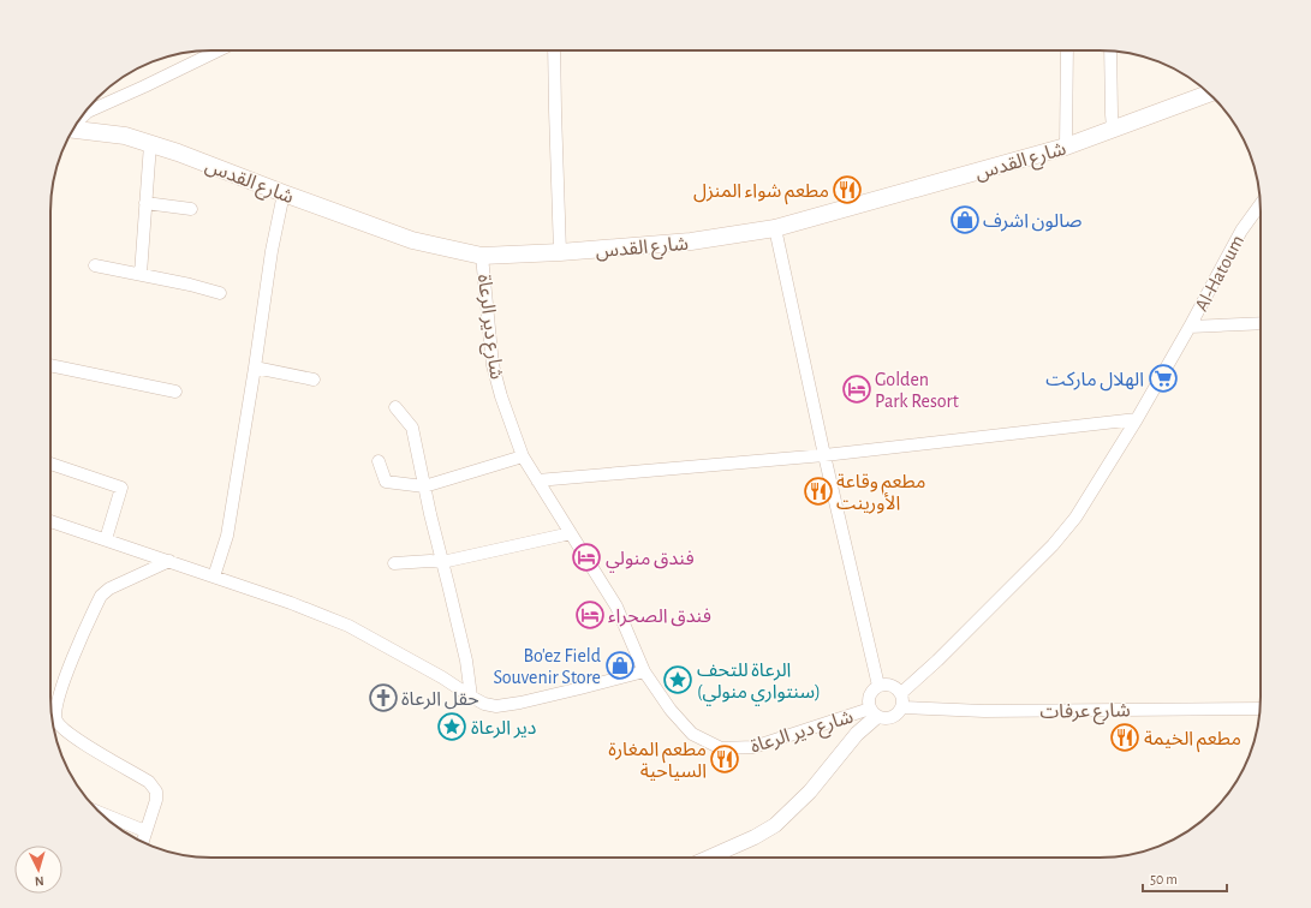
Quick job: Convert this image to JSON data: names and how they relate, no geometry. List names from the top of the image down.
{
  "streets": {
    "main road": ["شارع القدس"],
    "street": ["Al-Hatoum", "شارع دير الرعاة", "شارع عرفات"]
  },
  "crossings": [
    ["شارع القدس", "شارع دير الرعاة"],
    ["Al-Hatoum", "شارع دير الرعاة"],
    ["Al-Hatoum", "شارع عرفات"],
    ["شارع دير الرعاة", "شارع عرفات"]
  ],
  "places": {
    "restaurant": [
      "مطعم شواء المنزل",
      "مطعم وقاعة الأورينت",
      "مطعم الخيمة",
      "مطعم المغارة السياحية"
    ],
    "shop": ["صالون اشرف", "Bo'ez Field Souvenir Store"],
    "supermarket": ["الهلال ماركت"],
    "hotel": ["Golden Park Resort", "فندق منولي", "فندق الصحراء"],
    "place": ["الرعاة للتحف (سنتواري منولي)", "دير الرعاة"],
    "church": ["حقل الرعاة"]
  },
  "scale_bar": "50 m",
  "north": "bottom"
}
